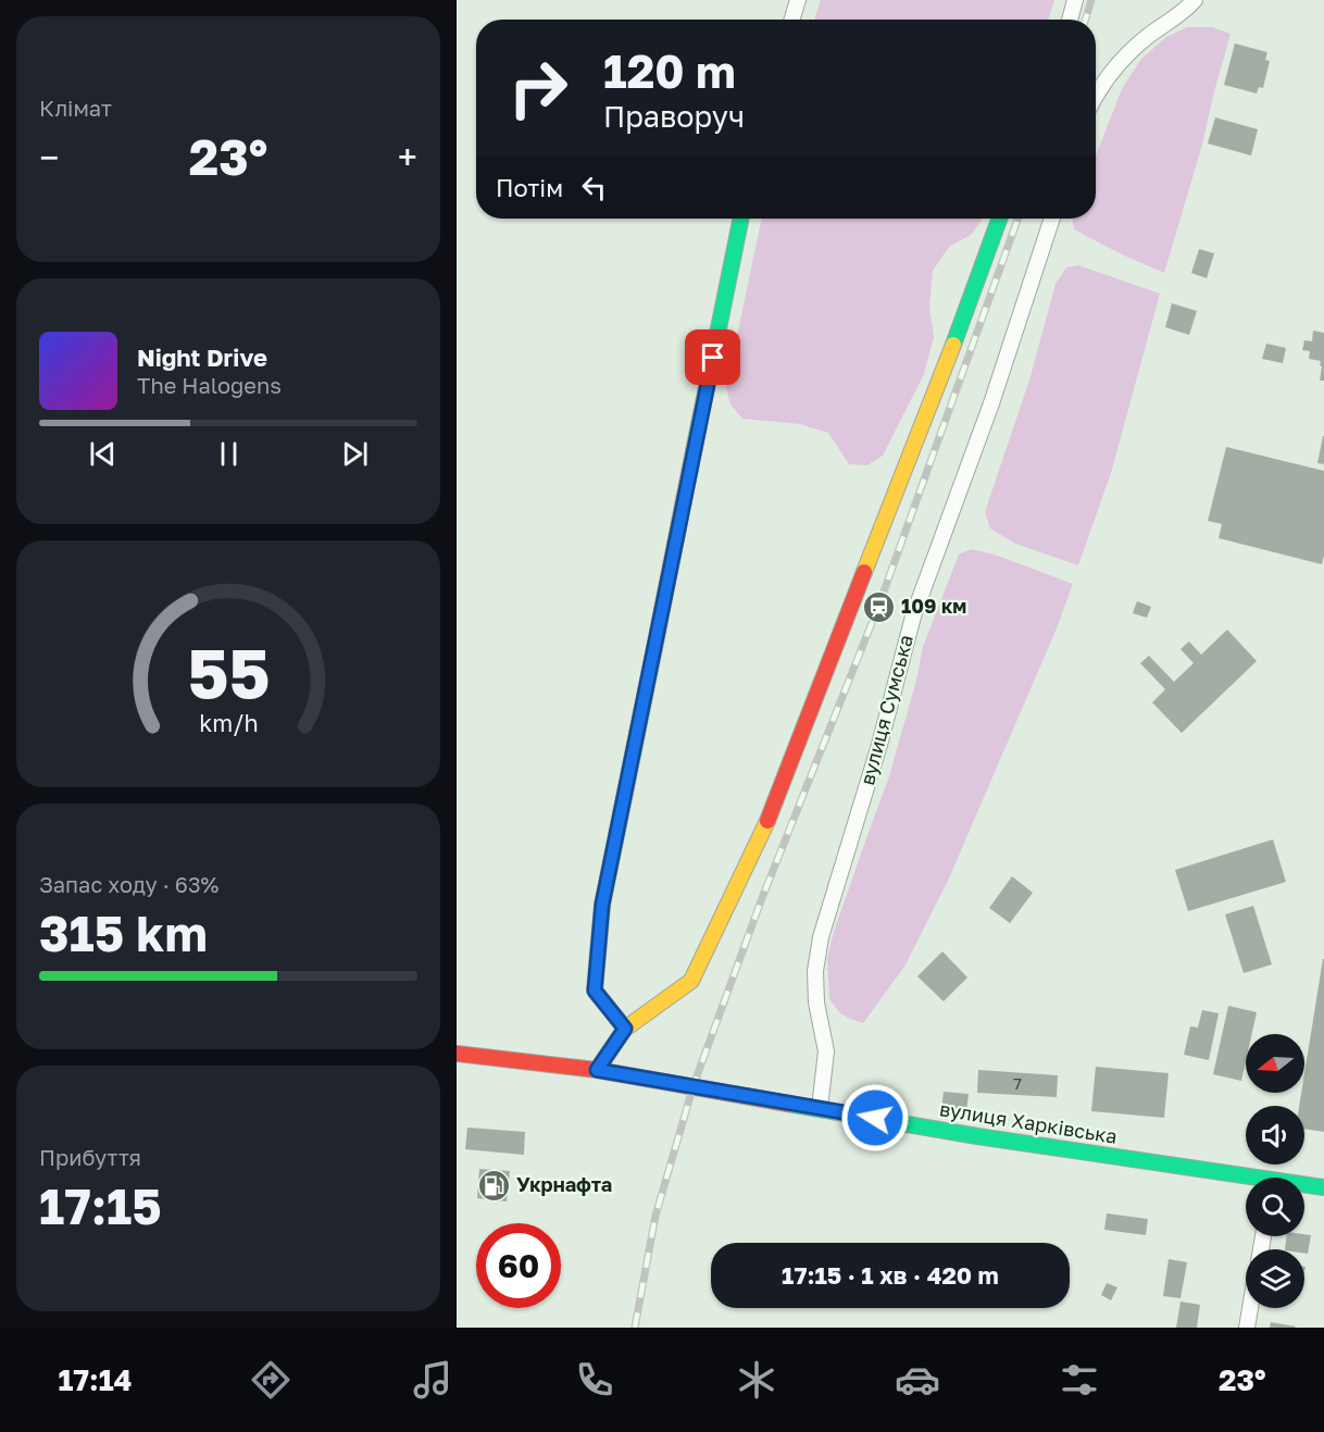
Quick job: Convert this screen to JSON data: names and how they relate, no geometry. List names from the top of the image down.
{
  "streets": {
    "street": ["вулиця Сумська", "вулиця Харківська"]
  },
  "crossings": [
    ["вулиця Сумська", "вулиця Харківська"]
  ],
  "places": {
    "station": ["109 км"],
    "fuel station": ["Укрнафта"]
  },
  "house_numbers": ["7"],
  "north": "left",
  "page": {
    "tile": [
      "Клімат",
      ["Запас ходу · 63%", "315 km"],
      ["Прибуття", "17:15"]
    ],
    "turn": ["120 m", "Праворуч"],
    "heat": ["−", "23°", "+"],
    "then": "Потім",
    "song": ["Night Drive", "The Halogens"],
    "limit": "60",
    "trip": "17:15 · 1 хв · 420 m",
    "tabs": ["17:14", "23°"],
    "gauge": ["55", "km/h"]
  }
}
